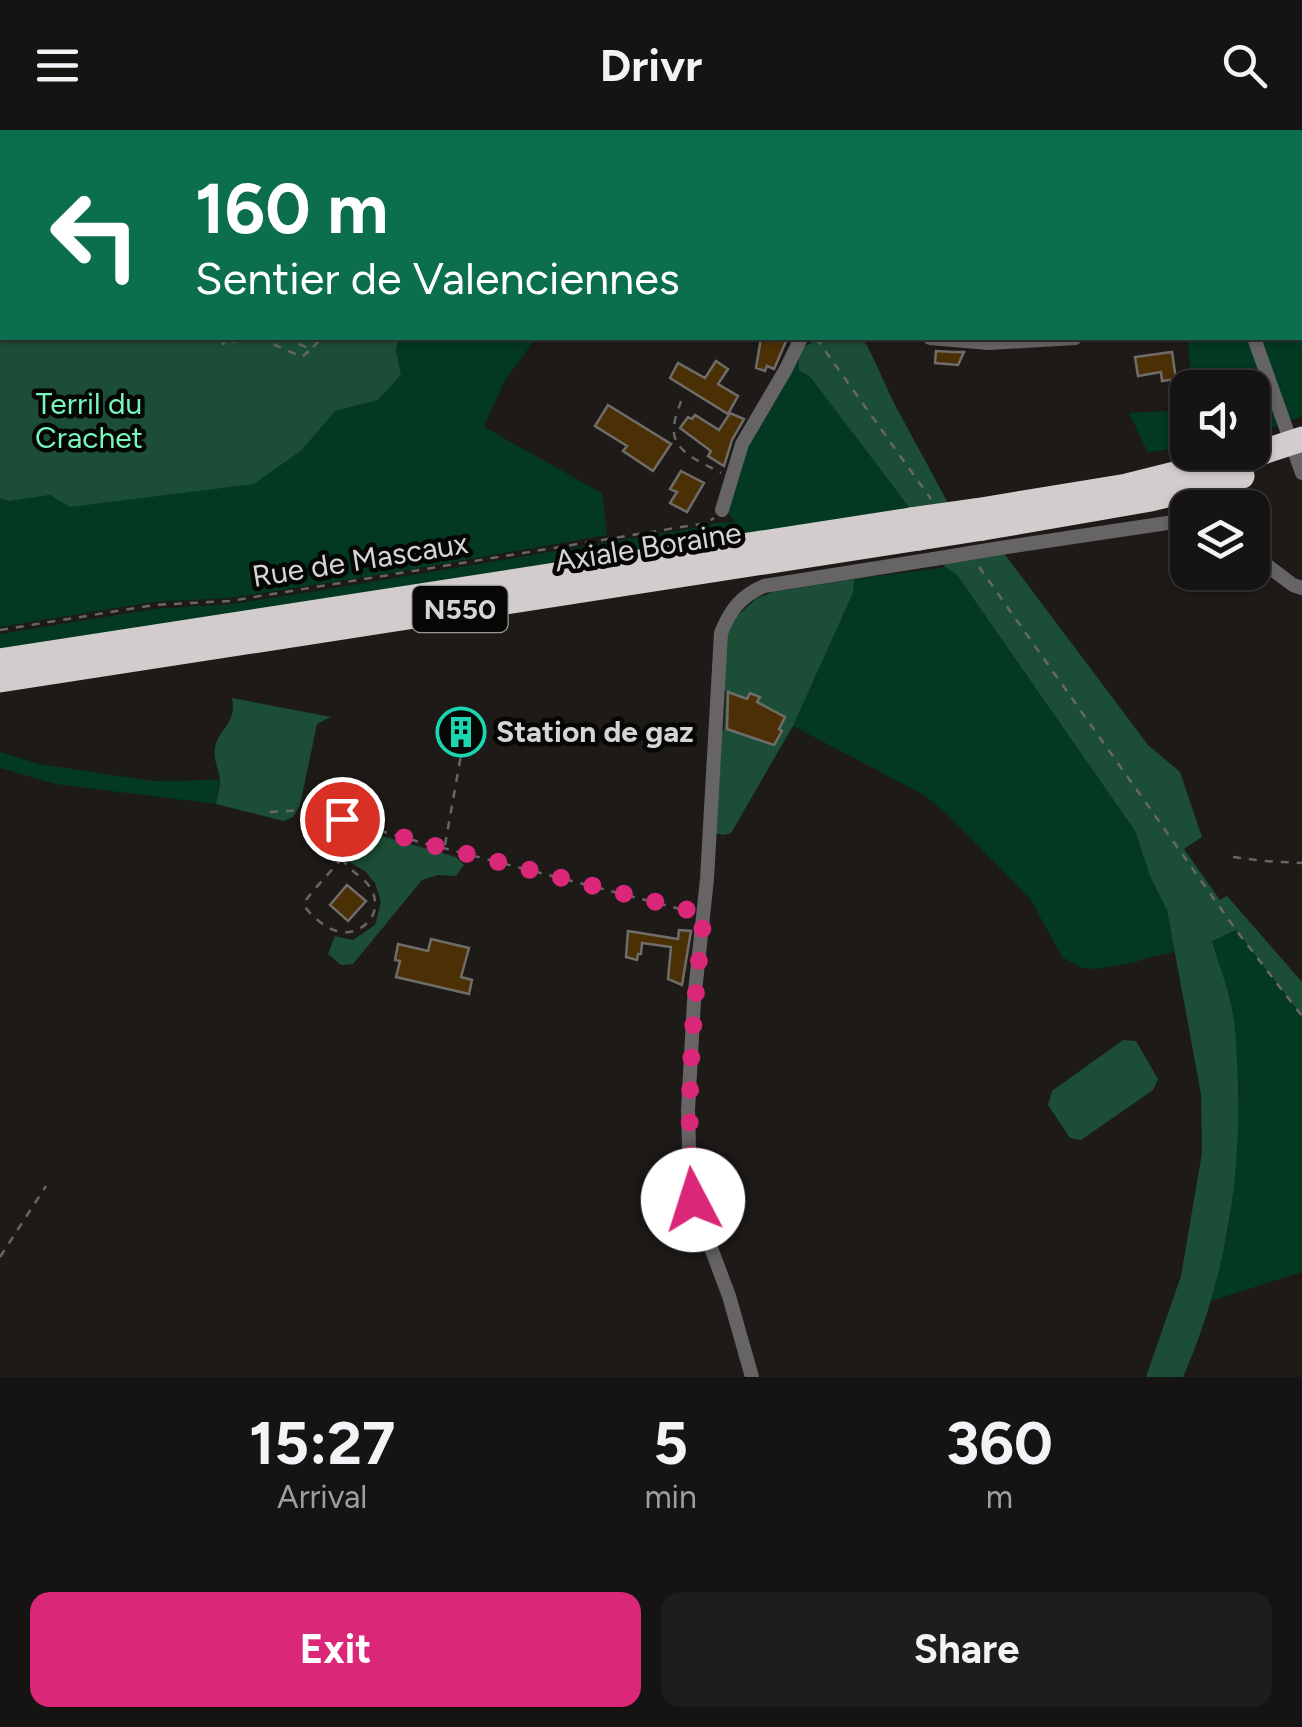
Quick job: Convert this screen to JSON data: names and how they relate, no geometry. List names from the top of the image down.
{
  "streets": {
    "highway": ["Axiale Boraine", "N550"],
    "path": ["Rue de Mascaux"]
  },
  "parks": ["Terril du Crachet"],
  "places": {
    "building": ["Station de gaz"]
  },
  "page": {
    "header": "Drivr",
    "turn": ["160 m", "Sentier de Valenciennes"],
    "eta": [
      "15:27",
      "Arrival",
      "5",
      "min",
      "360",
      "m"
    ],
    "buttons": ["Exit", "Share"]
  }
}
